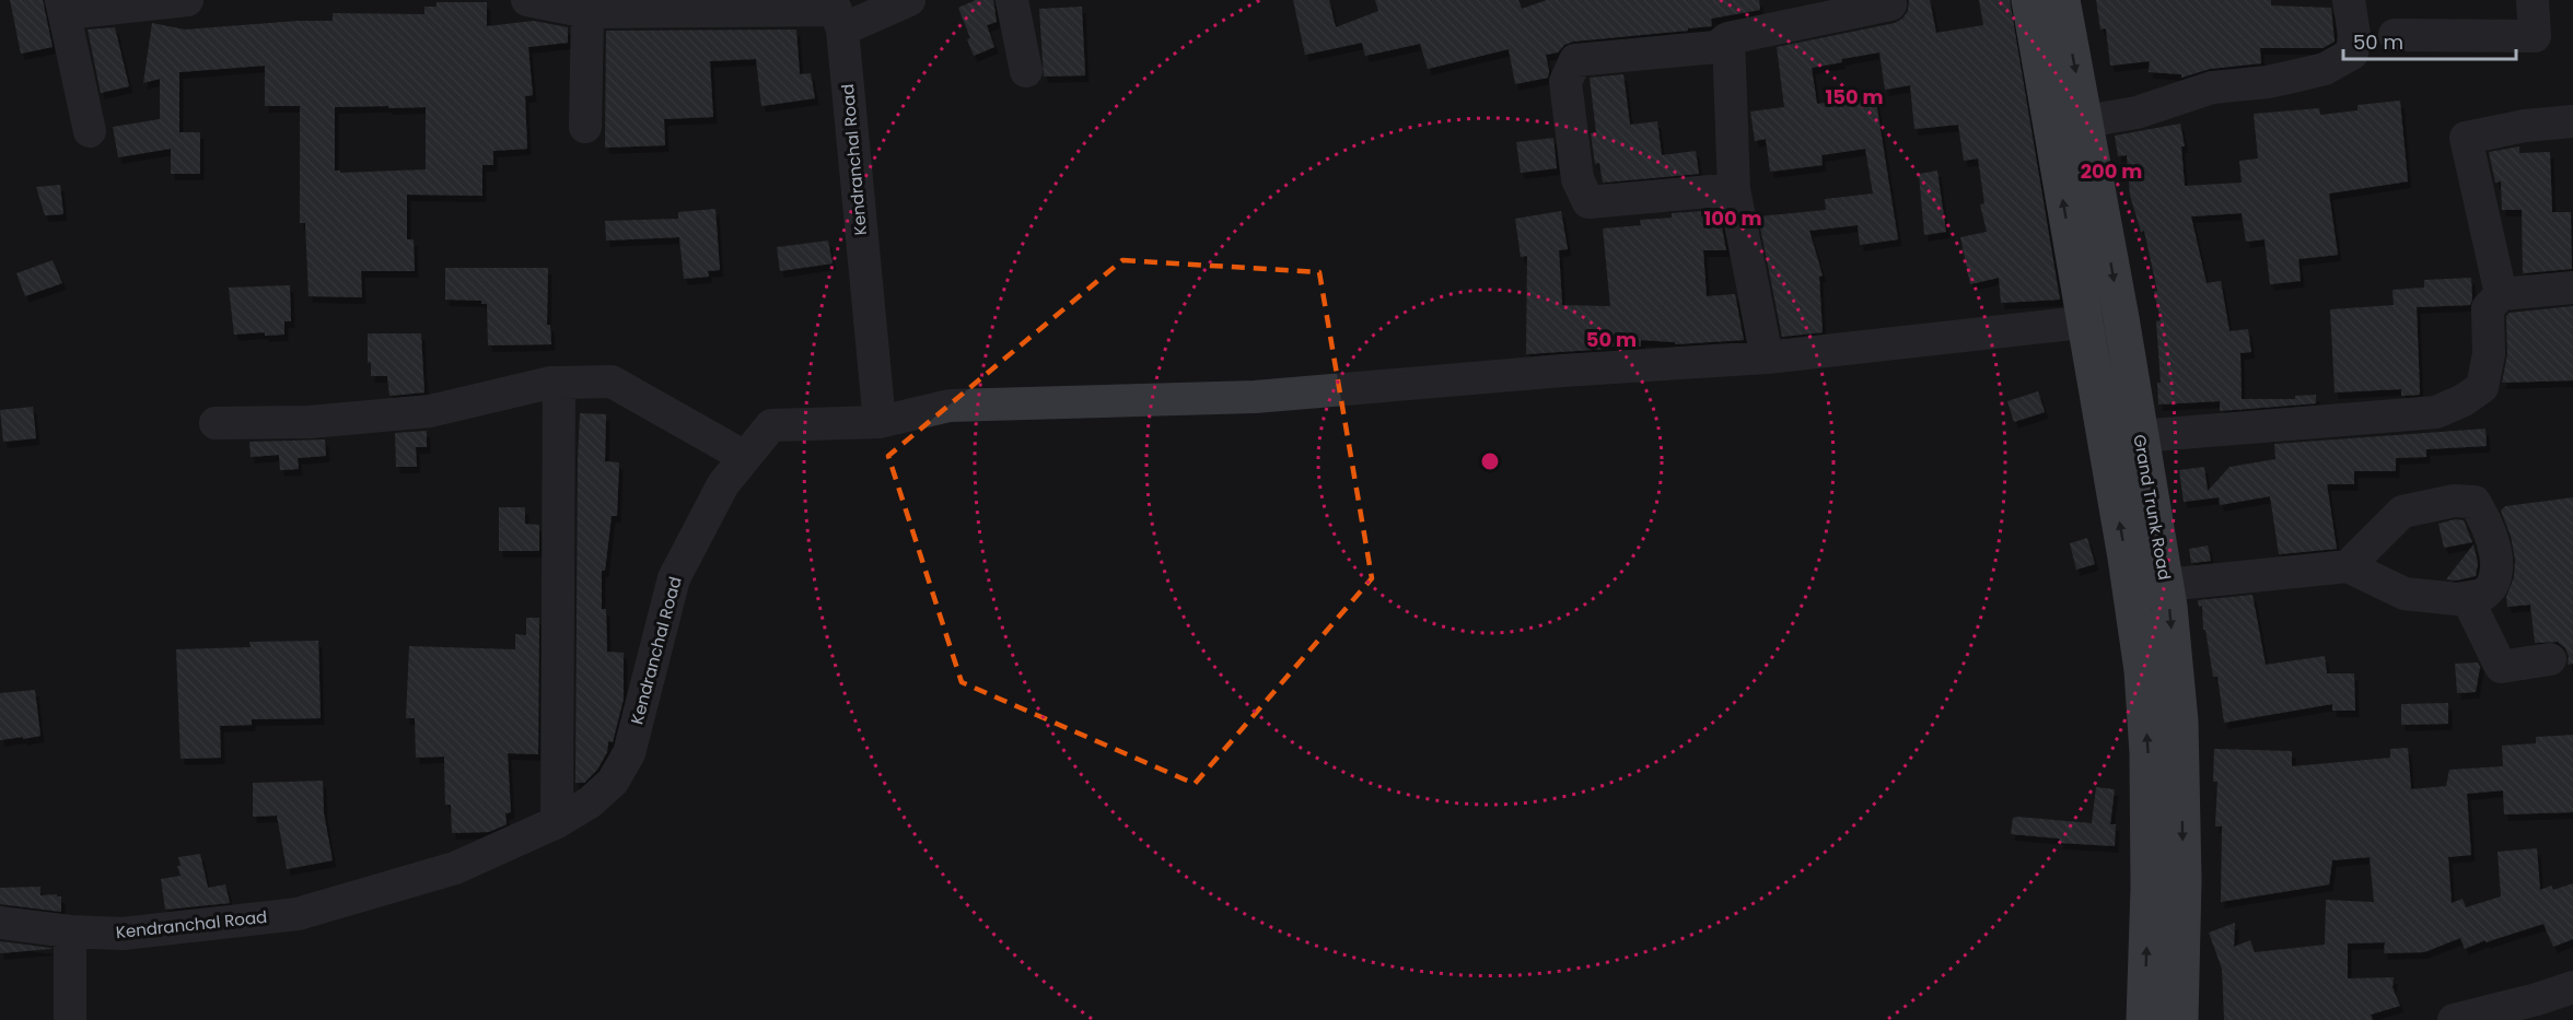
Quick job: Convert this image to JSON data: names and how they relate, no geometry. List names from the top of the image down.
{
  "streets": {
    "highway": ["Grand Trunk Road"],
    "street": ["Kendranchal Road"]
  },
  "scale_bar": "50 m",
  "rings": [
    "150 m",
    "200 m",
    "100 m",
    "50 m"
  ]
}
